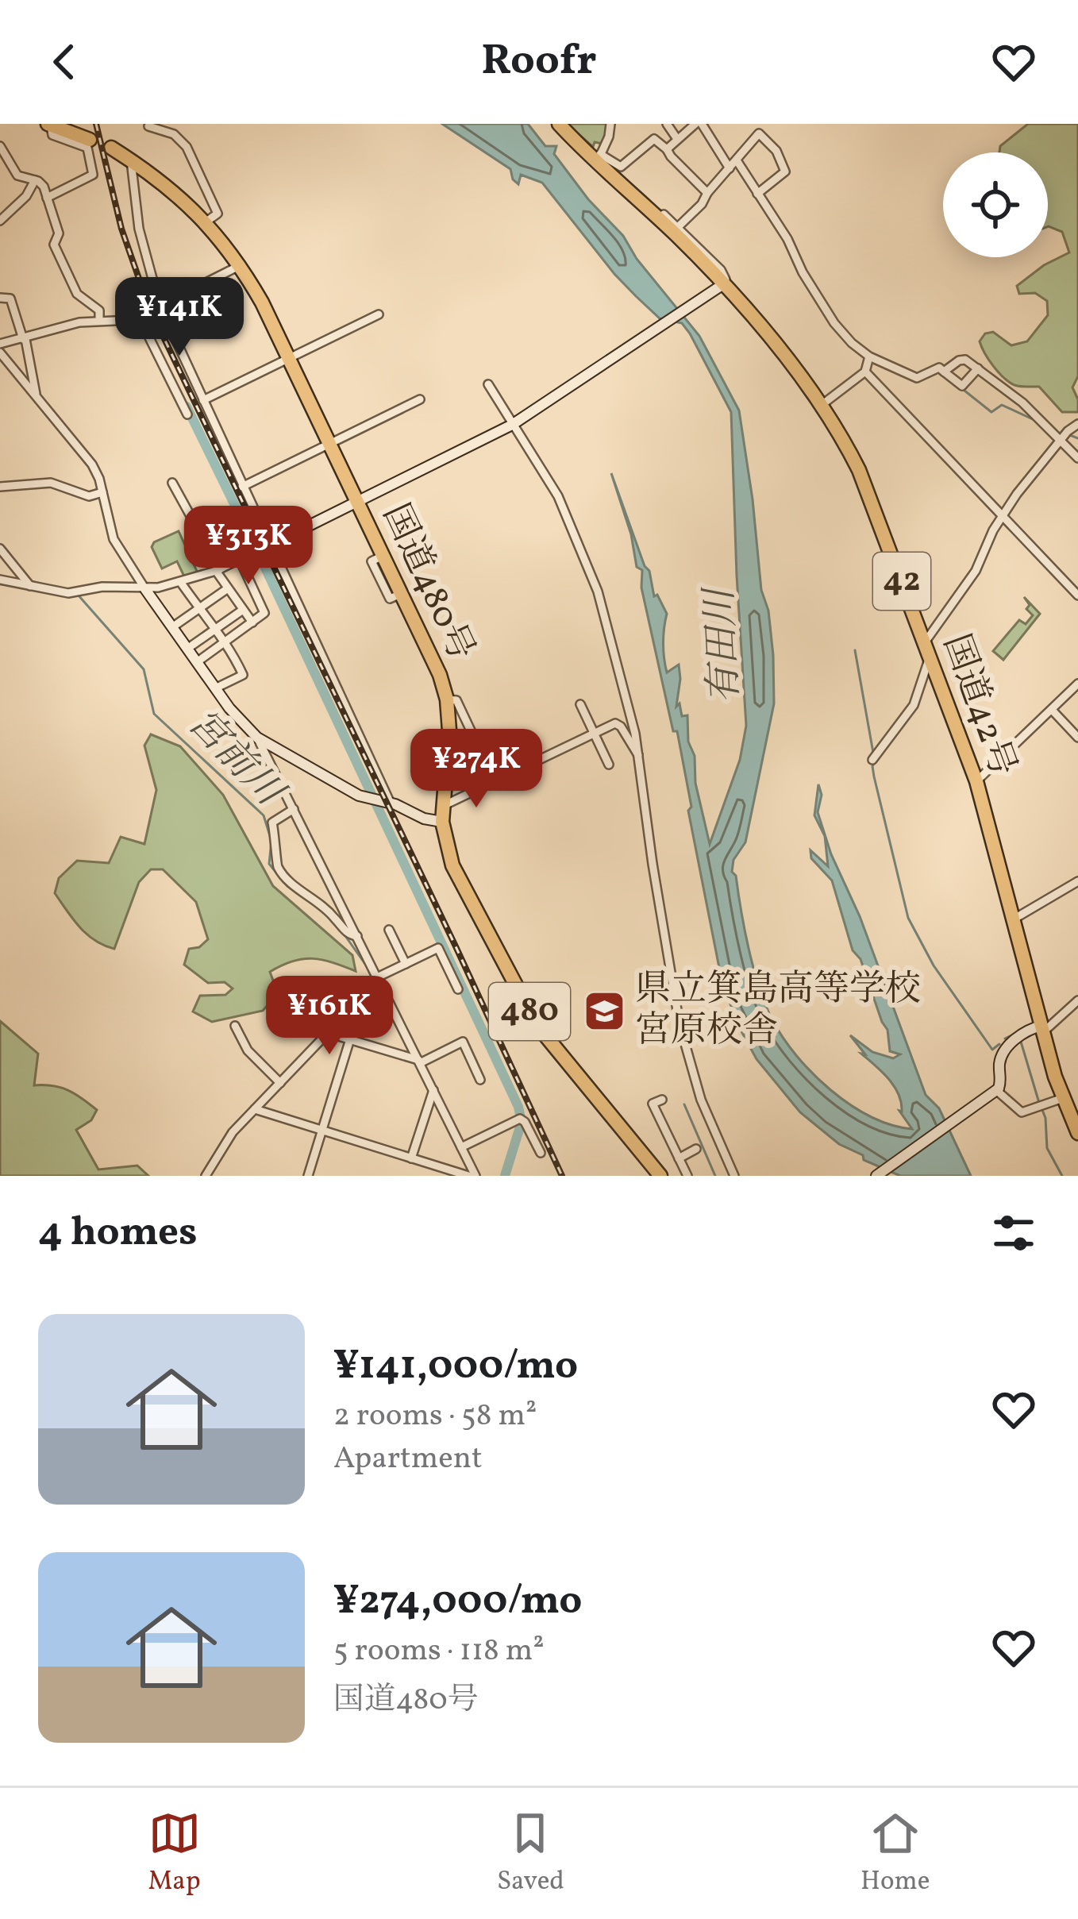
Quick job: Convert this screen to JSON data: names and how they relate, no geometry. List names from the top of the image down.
{
  "streets": {
    "highway": [
      "42",
      "国道480号",
      "国道42号",
      "480"
    ]
  },
  "water": ["有田川", "宮前川"],
  "places": {
    "school or university": ["県立箕島高等学校 宮原校舎"]
  },
  "page": {
    "header": "Roofr",
    "price": [
      "¥141K",
      "¥313K",
      "¥274K",
      "¥161K"
    ],
    "heading": "4 homes",
    "list": [
      {
        "name": "¥141,000/mo",
        "note": "2 rooms · 58 m² · Apartment"
      },
      {
        "name": "¥274,000/mo",
        "note": "5 rooms · 118 m² · 国道480号"
      }
    ],
    "tabs": ["Map", "Saved", "Home"]
  }
}
